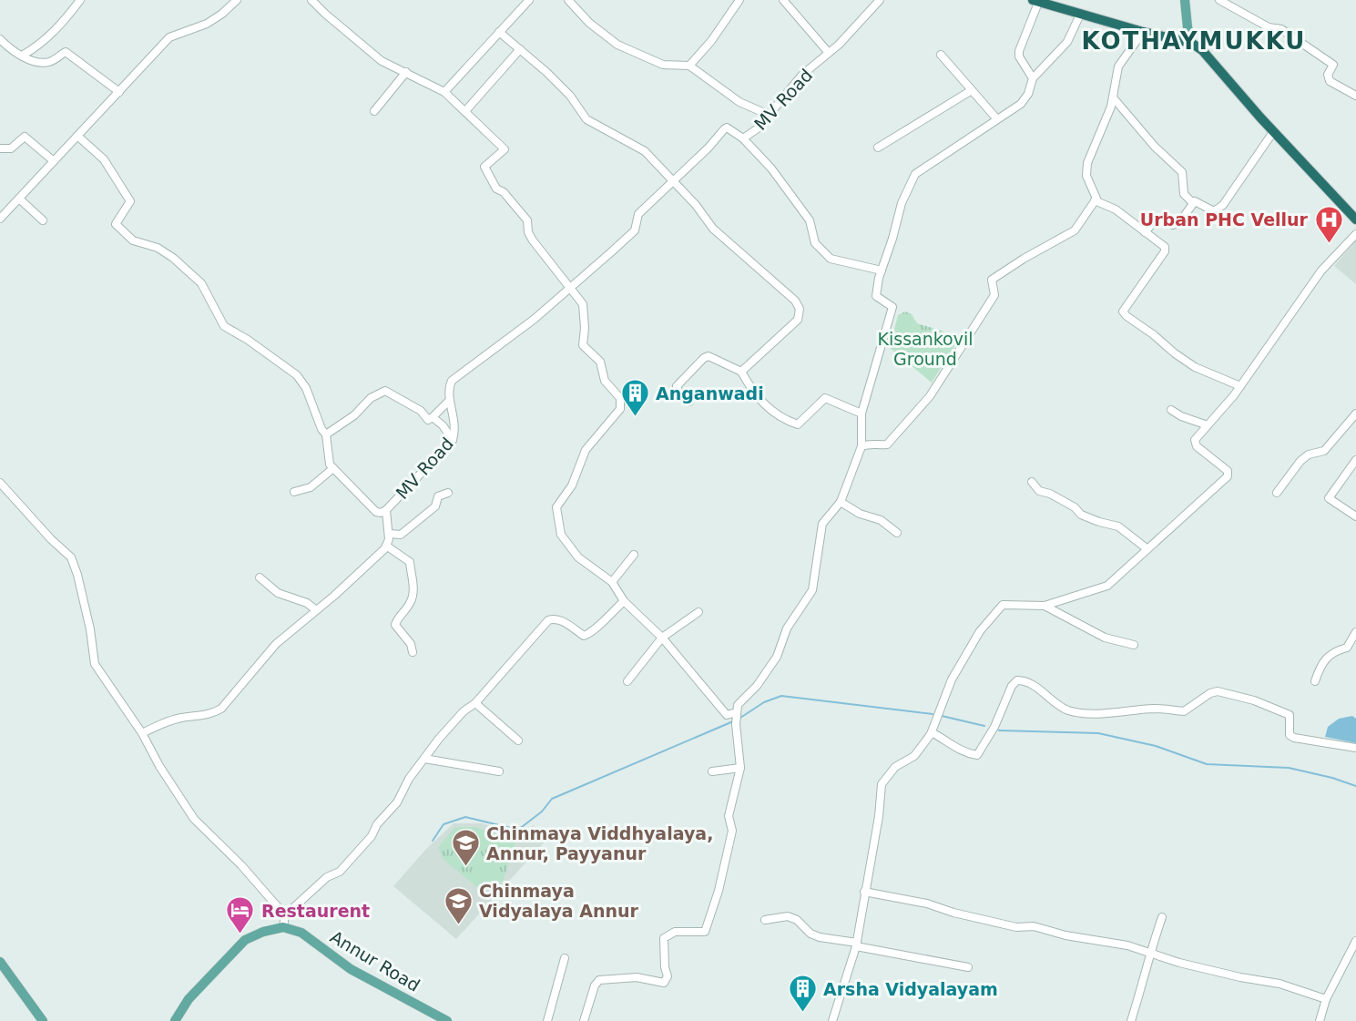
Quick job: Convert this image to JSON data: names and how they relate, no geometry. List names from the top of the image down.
{
  "streets": {
    "main road": ["Annur Road"],
    "street": ["MV Road"]
  },
  "districts": ["KOTHAYMUKKU"],
  "parks": ["Kissankovil Ground"],
  "places": {
    "hospital": ["Urban PHC Vellur"],
    "building": ["Anganwadi", "Arsha Vidyalayam"],
    "school or university": ["Chinmaya Viddhyalaya, Annur, Payyanur", "Chinmaya Vidyalaya Annur"],
    "hotel": ["Restaurent"]
  }
}
